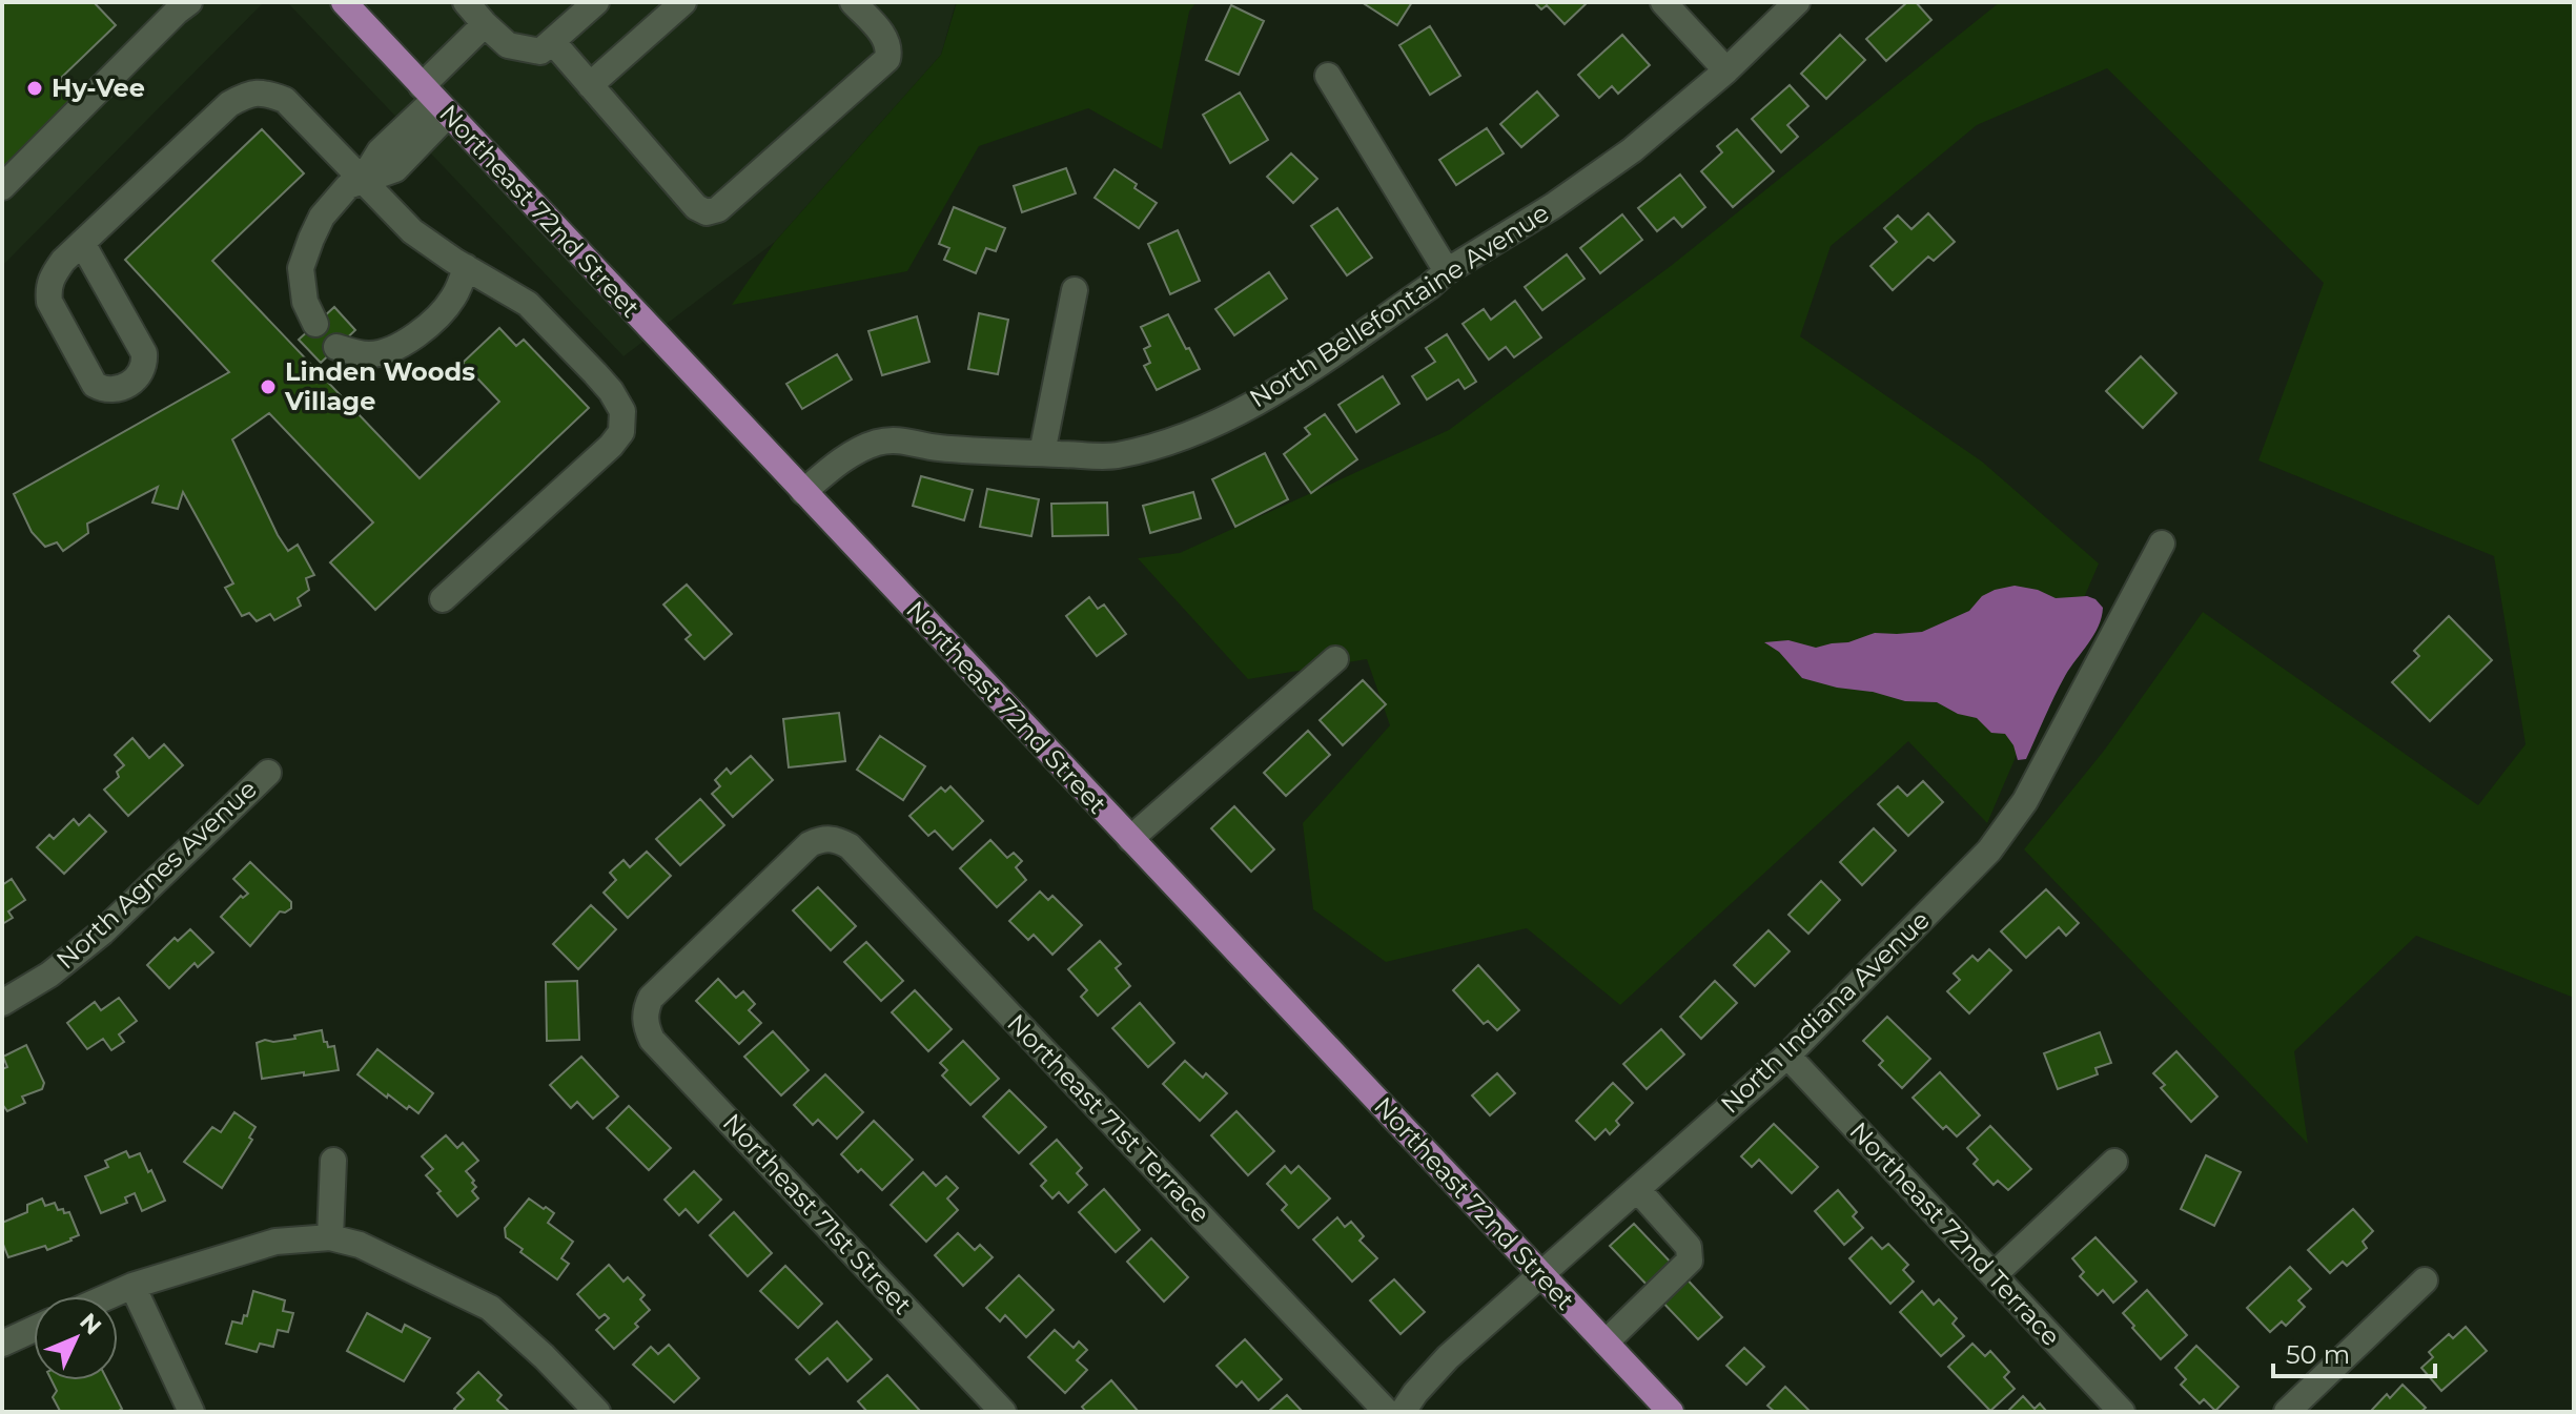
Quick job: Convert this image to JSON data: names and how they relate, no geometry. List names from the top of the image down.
{
  "streets": {
    "main road": ["Northeast 72nd Street"],
    "street": [
      "North Bellefontaine Avenue",
      "North Agnes Avenue",
      "North Indiana Avenue",
      "Northeast 71st Terrace",
      "Northeast 71st Street",
      "Northeast 72nd Terrace"
    ]
  },
  "crossings": [
    ["Northeast 72nd Street", "North Bellefontaine Avenue"],
    ["Northeast 72nd Street", "North Indiana Avenue"],
    ["North Indiana Avenue", "Northeast 72nd Terrace"],
    ["Northeast 71st Terrace", "Northeast 71st Street"]
  ],
  "places": ["Hy-Vee", "Linden Woods Village"],
  "scale_bar": "50 m",
  "north": "top right"
}
